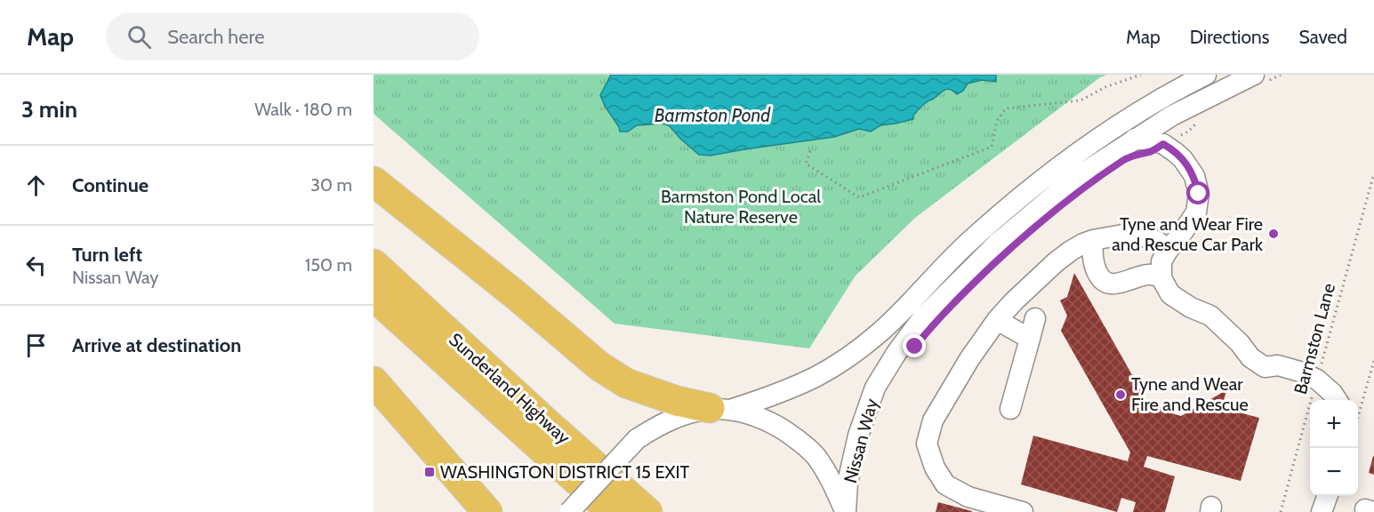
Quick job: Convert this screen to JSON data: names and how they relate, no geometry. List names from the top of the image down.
{
  "streets": {
    "highway": ["Sunderland Highway"],
    "street": ["Nissan Way"],
    "path": ["Barmston Lane"]
  },
  "water": ["Barmston Pond"],
  "parks": ["Barmston Pond Local Nature Reserve"],
  "places": {
    "other": ["Tyne and Wear Fire and Rescue Car Park", "Tyne and Wear Fire and Rescue"],
    "transit": ["WASHINGTON DISTRICT 15 EXIT"]
  },
  "page": {
    "header": "Map",
    "search": "Search here",
    "nav": ["Map", "Directions", "Saved"],
    "heading": ["3 min", "Walk · 180 m"],
    "list": [
      ["Continue", "30 m"],
      ["Turn left", "Nissan Way", "150 m"],
      "Arrive at destination"
    ],
    "map_buttons": ["+", "−"]
  }
}
